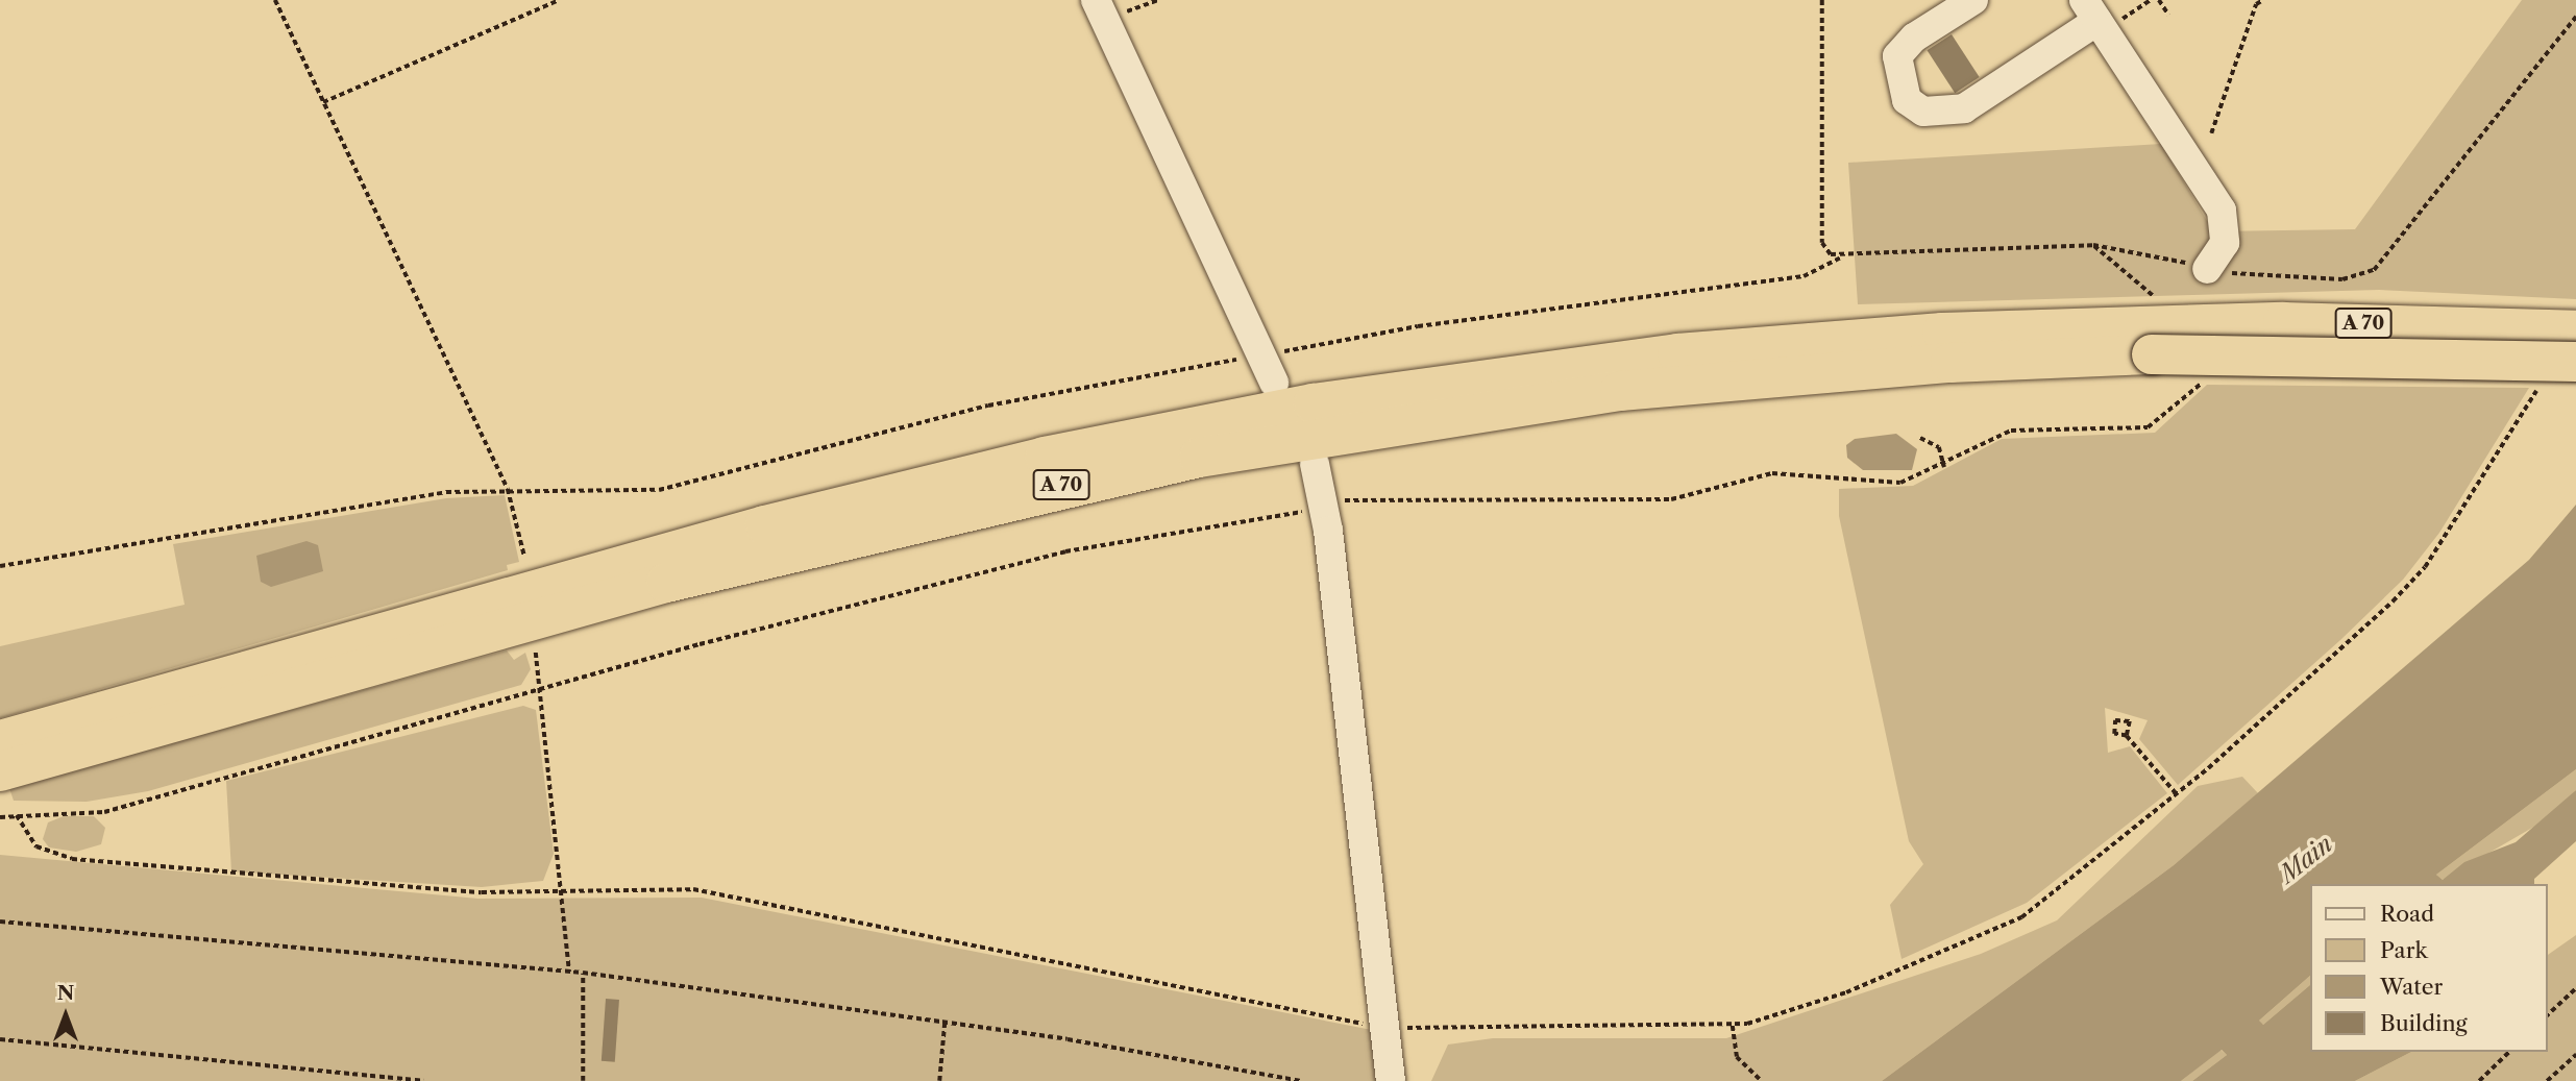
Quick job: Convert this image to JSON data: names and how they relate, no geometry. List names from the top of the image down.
{
  "streets": {
    "highway": ["A 70"]
  },
  "water": ["Main"],
  "legend": [
    "Road",
    "Park",
    "Water",
    "Building"
  ],
  "north": "top"
}
